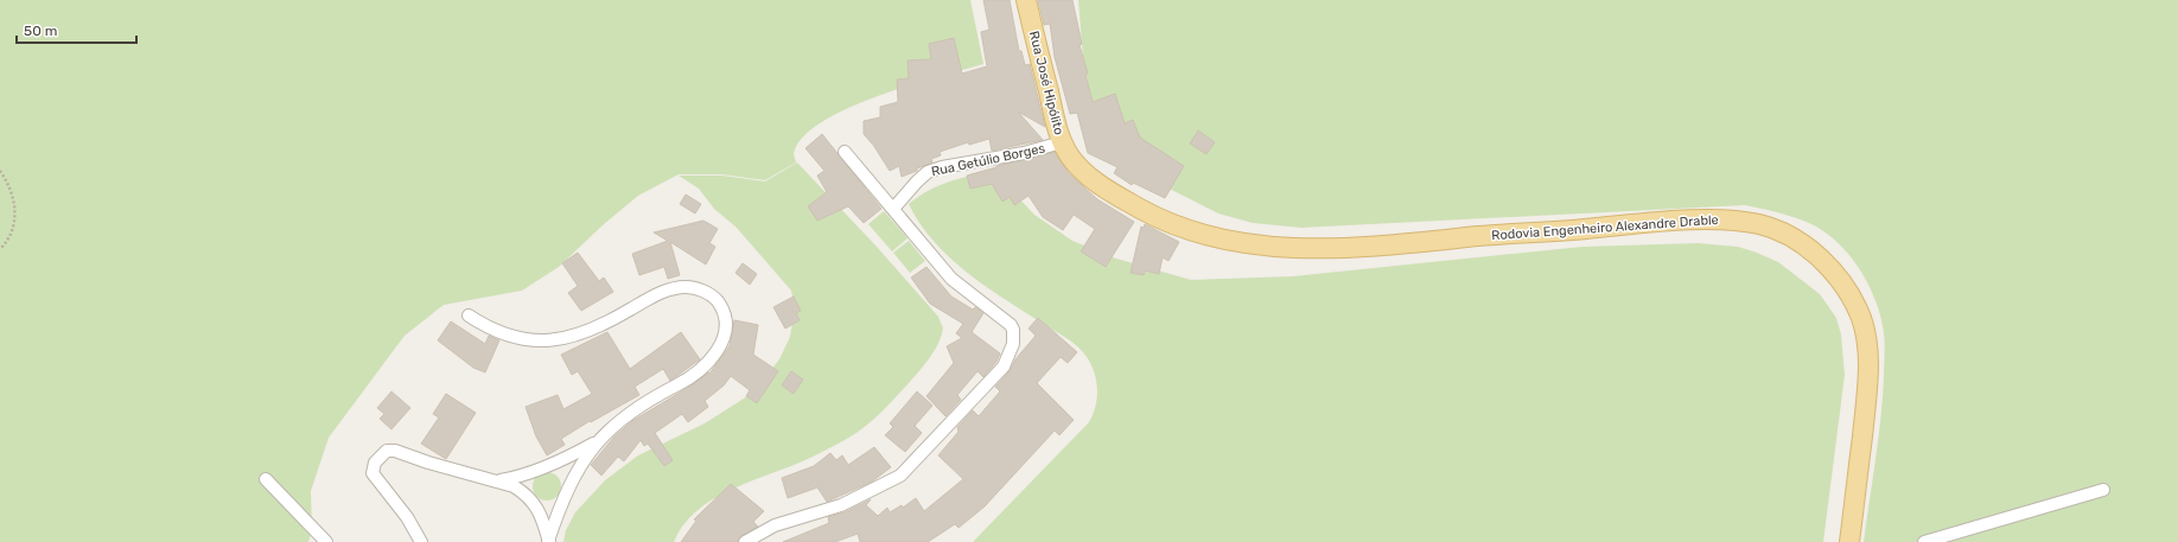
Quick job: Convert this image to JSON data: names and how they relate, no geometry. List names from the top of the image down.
{
  "streets": {
    "main road": ["Rua José Hipólito", "Rodovia Engenheiro Alexandre Drable"],
    "street": ["Rua Getúlio Borges"]
  },
  "crossings": [
    ["Rua José Hipólito", "Rua Getúlio Borges"],
    ["Rua José Hipólito", "Rodovia Engenheiro Alexandre Drable"]
  ],
  "scale_bar": "50 m"
}
